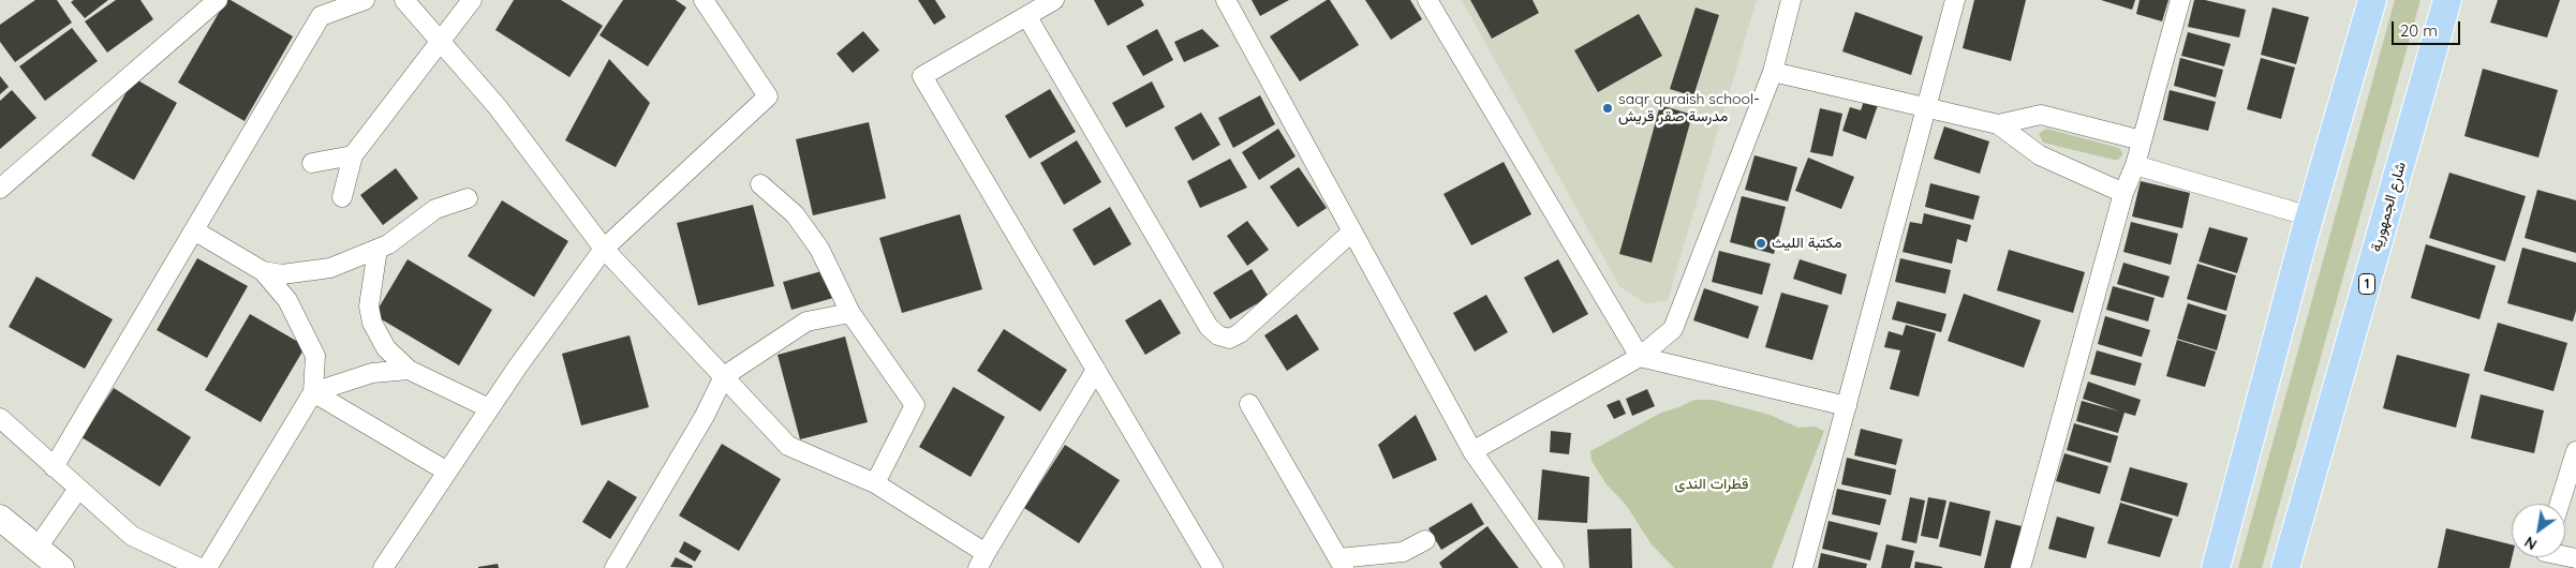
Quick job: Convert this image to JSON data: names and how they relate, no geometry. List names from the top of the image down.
{
  "streets": {
    "main road": ["شارع الجمهورية", "1"]
  },
  "parks": ["قطرات الندى"],
  "places": ["saqr quraish school- مدرسة صقر قريش", "مكتبة الليث"],
  "scale_bar": "20 m",
  "north": "bottom left"
}
